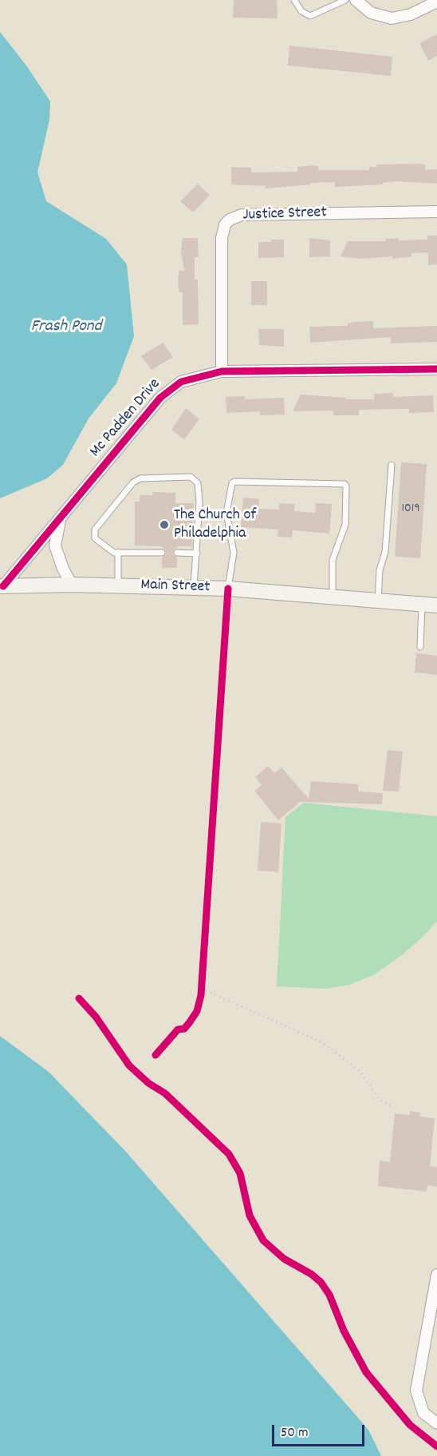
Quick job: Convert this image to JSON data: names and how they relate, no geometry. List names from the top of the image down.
{
  "streets": {
    "main road": ["Main Street"],
    "street": ["Justice Street", "Mc Padden Drive"]
  },
  "crossings": [
    ["Justice Street", "Mc Padden Drive"],
    ["Mc Padden Drive", "Main Street"]
  ],
  "water": ["Frash Pond"],
  "places": ["The Church of Philadelphia"],
  "house_numbers": ["1019"],
  "scale_bar": "50 m"
}
